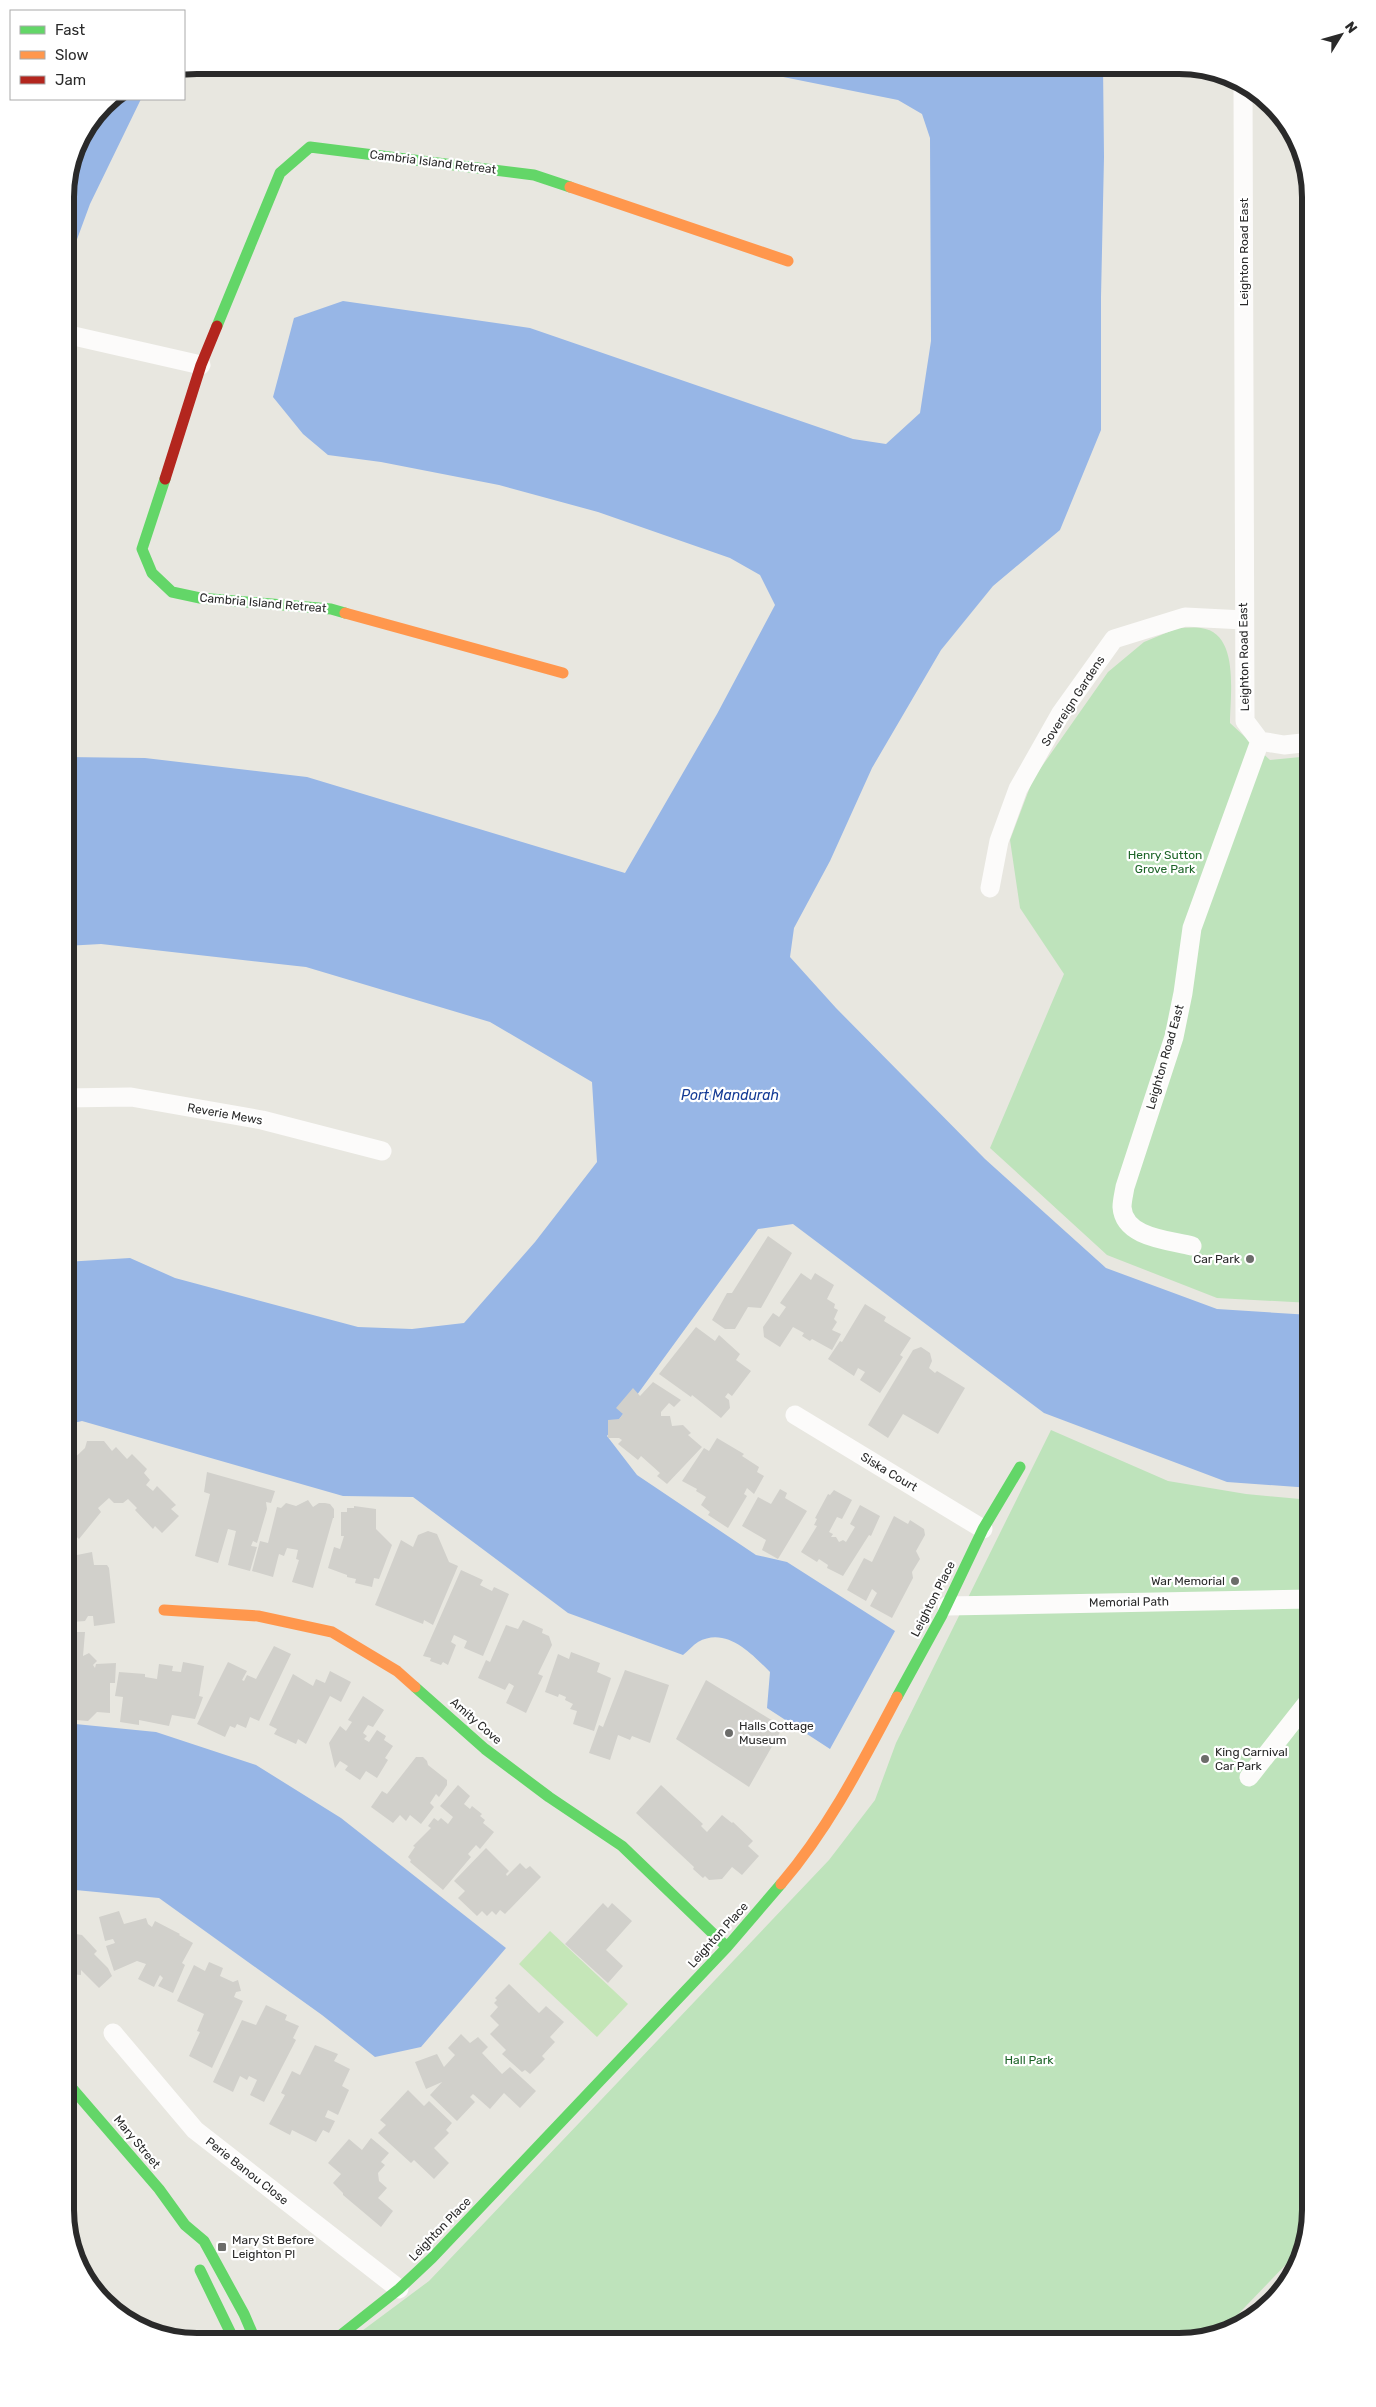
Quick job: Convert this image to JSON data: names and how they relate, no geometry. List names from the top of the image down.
{
  "streets": {
    "street": [
      "Cambria Island Retreat",
      "Leighton Road East",
      "Sovereign Gardens",
      "Reverie Mews",
      "Siska Court",
      "Leighton Place",
      "Memorial Path",
      "Amity Cove",
      "Mary Street",
      "Perie Banou Close"
    ]
  },
  "crossings": [
    ["Leighton Road East", "Sovereign Gardens"],
    ["Siska Court", "Leighton Place"],
    ["Leighton Place", "Memorial Path"],
    ["Leighton Place", "Amity Cove"],
    ["Leighton Place", "Perie Banou Close"]
  ],
  "water": ["Port Mandurah"],
  "parks": ["Henry Sutton Grove Park", "Hall Park"],
  "places": {
    "other": [
      "Car Park",
      "War Memorial",
      "Halls Cottage Museum",
      "King Carnival Car Park"
    ],
    "transit": ["Mary St Before Leighton Pl"]
  },
  "legend": ["Fast", "Slow", "Jam"],
  "north": "top right"
}
